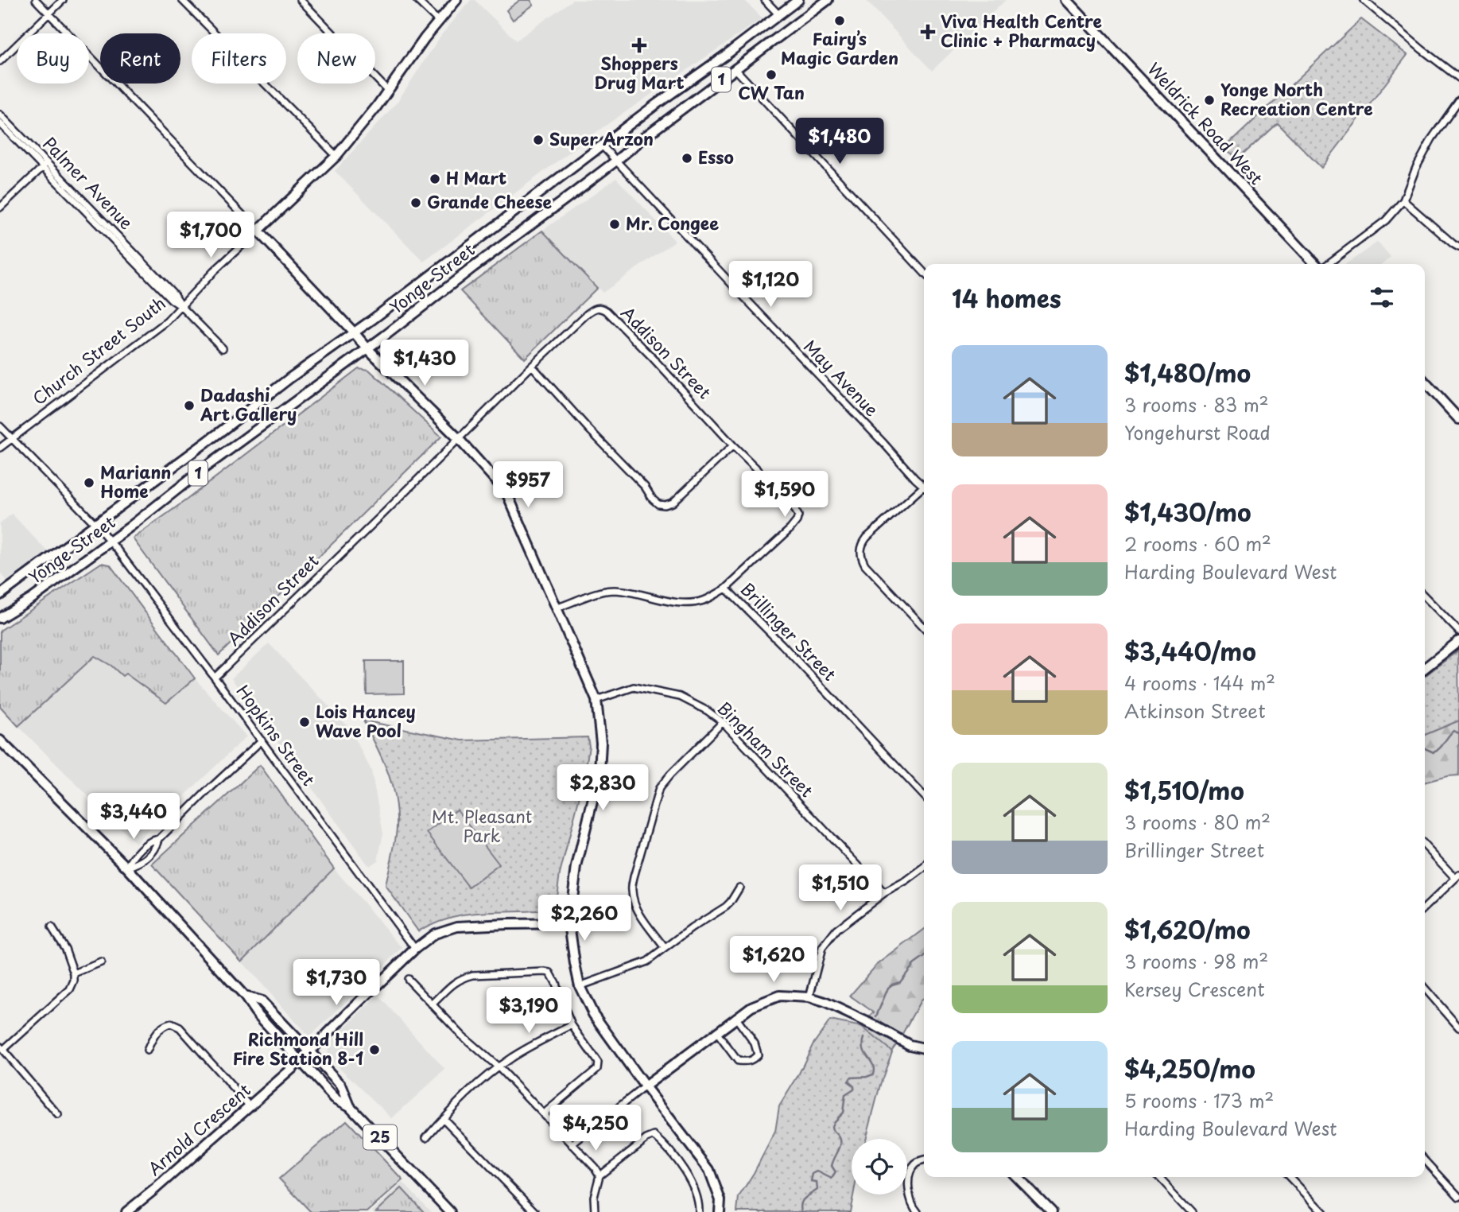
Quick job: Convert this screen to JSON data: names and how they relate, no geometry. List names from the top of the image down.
{
  "streets": {
    "street": [
      "1",
      "Weldrick Road West",
      "Palmer Avenue",
      "Yonge Street",
      "Church Street South",
      "Addison Street",
      "May Avenue",
      "Brillinger Street",
      "Hopkins Street",
      "Bingham Street",
      "Arnold Crescent",
      "25"
    ]
  },
  "crossings": [
    ["Palmer Avenue", "Church Street South"],
    ["Yonge Street", "May Avenue"],
    ["Yonge Street", "Hopkins Street"],
    ["Church Street South", "Hopkins Street"],
    ["Addison Street", "Brillinger Street"],
    ["Addison Street", "Hopkins Street"],
    ["Hopkins Street", "Arnold Crescent"],
    ["Arnold Crescent", "25"]
  ],
  "parks": ["Mt. Pleasant Park"],
  "places": {
    "other": [
      "Fairy’s Magic Garden",
      "CW Tan",
      "Yonge North Recreation Centre",
      "Super Arzon",
      "Esso",
      "H Mart",
      "Grande Cheese",
      "Mr. Congee",
      "Dadashi Art Gallery",
      "Mariann Home",
      "Lois Hancey Wave Pool",
      "Richmond Hill Fire Station 8-1"
    ],
    "health": ["Viva Health Centre Clinic + Pharmacy", "Shoppers Drug Mart"]
  },
  "page": {
    "chip": [
      "Buy",
      "Rent",
      "Filters",
      "New"
    ],
    "price": [
      "$1,480",
      "$1,700",
      "$1,120",
      "$1,430",
      "$957",
      "$1,590",
      "$2,830",
      "$3,440",
      "$1,510",
      "$2,260",
      "$1,620",
      "$1,730",
      "$3,190",
      "$4,250"
    ],
    "heading": "14 homes",
    "list": [
      {
        "name": "$1,480/mo",
        "note": "3 rooms · 83 m² · Yongehurst Road"
      },
      {
        "name": "$1,430/mo",
        "note": "2 rooms · 60 m² · Harding Boulevard West"
      },
      {
        "name": "$3,440/mo",
        "note": "4 rooms · 144 m² · Atkinson Street"
      },
      {
        "name": "$1,510/mo",
        "note": "3 rooms · 80 m² · Brillinger Street"
      },
      {
        "name": "$1,620/mo",
        "note": "3 rooms · 98 m² · Kersey Crescent"
      },
      {
        "name": "$4,250/mo",
        "note": "5 rooms · 173 m² · Harding Boulevard West"
      }
    ]
  }
}
